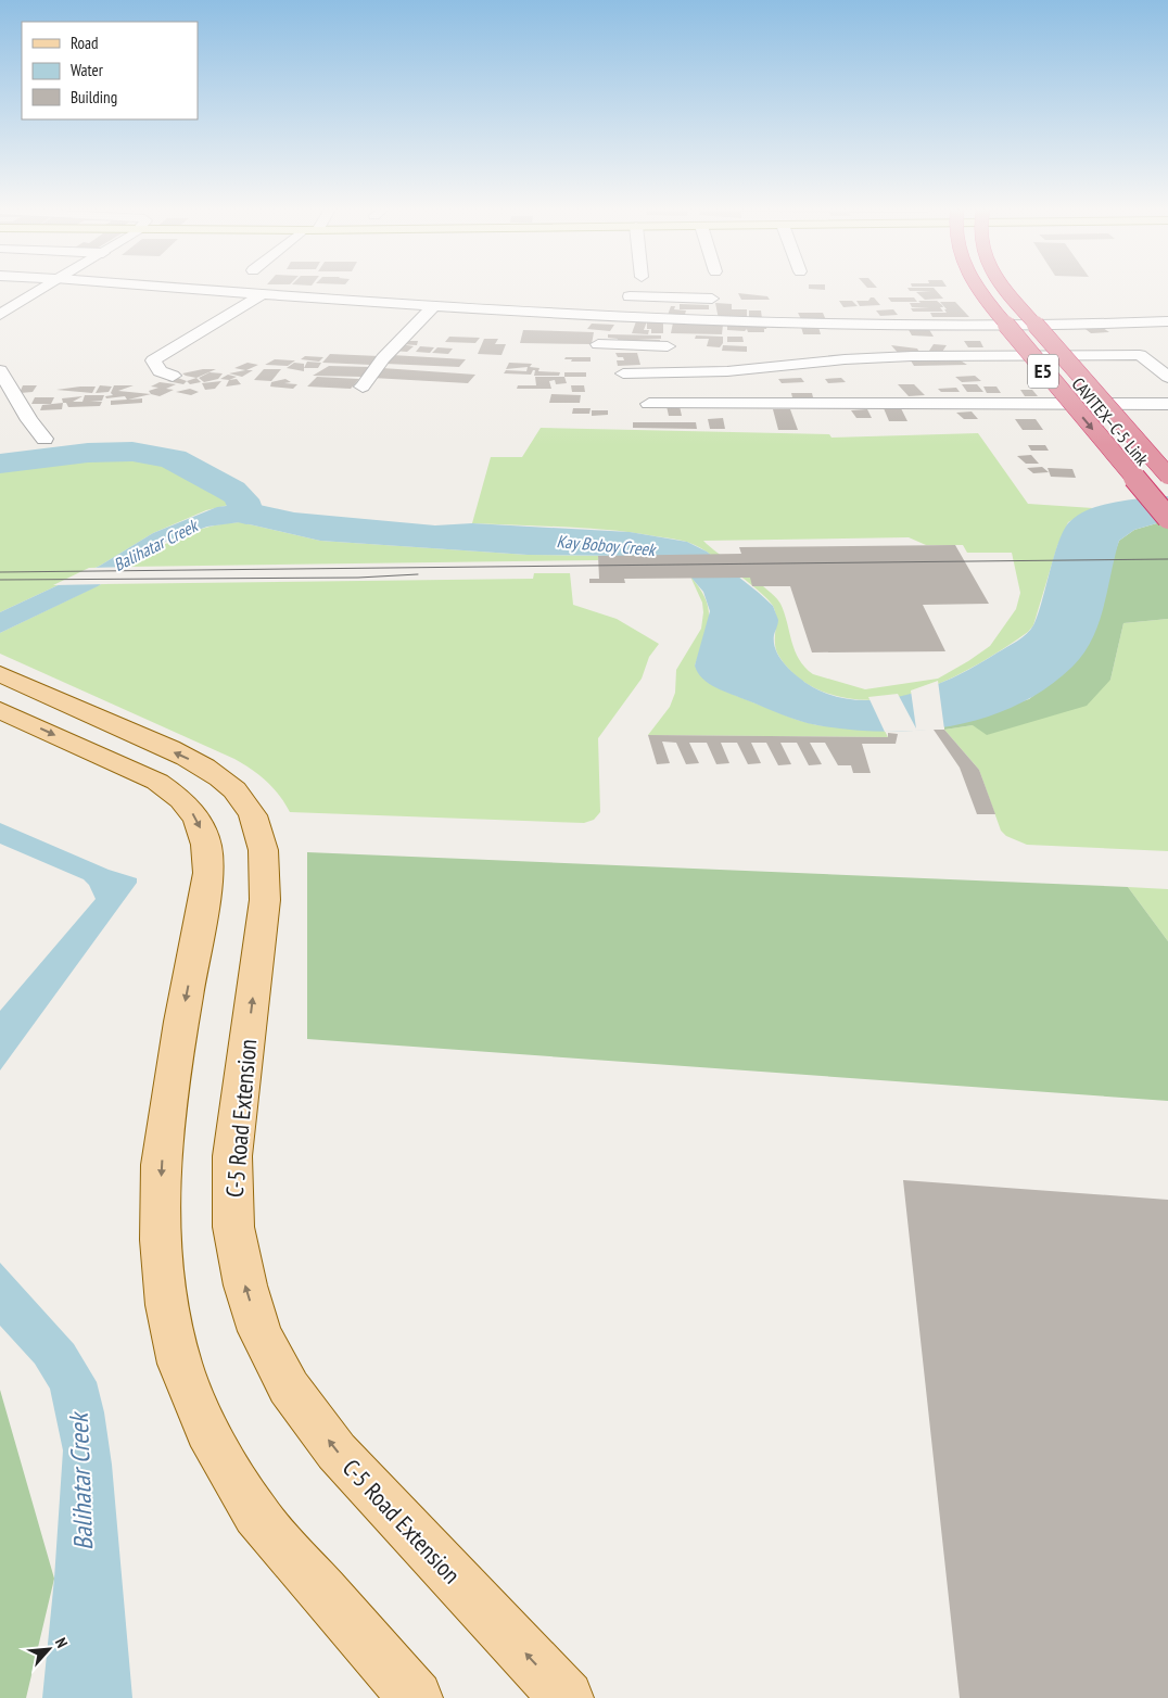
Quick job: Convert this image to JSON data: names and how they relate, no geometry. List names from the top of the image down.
{
  "streets": {
    "highway": ["E5", "CAVITEX–C-5 Link"],
    "main road": ["C-5 Road Extension"]
  },
  "one_way": ["C-5 Road Extension"],
  "water": ["Balihatar Creek", "Kay Boboy Creek"],
  "legend": ["Road", "Water", "Building"],
  "north": "top right"
}
